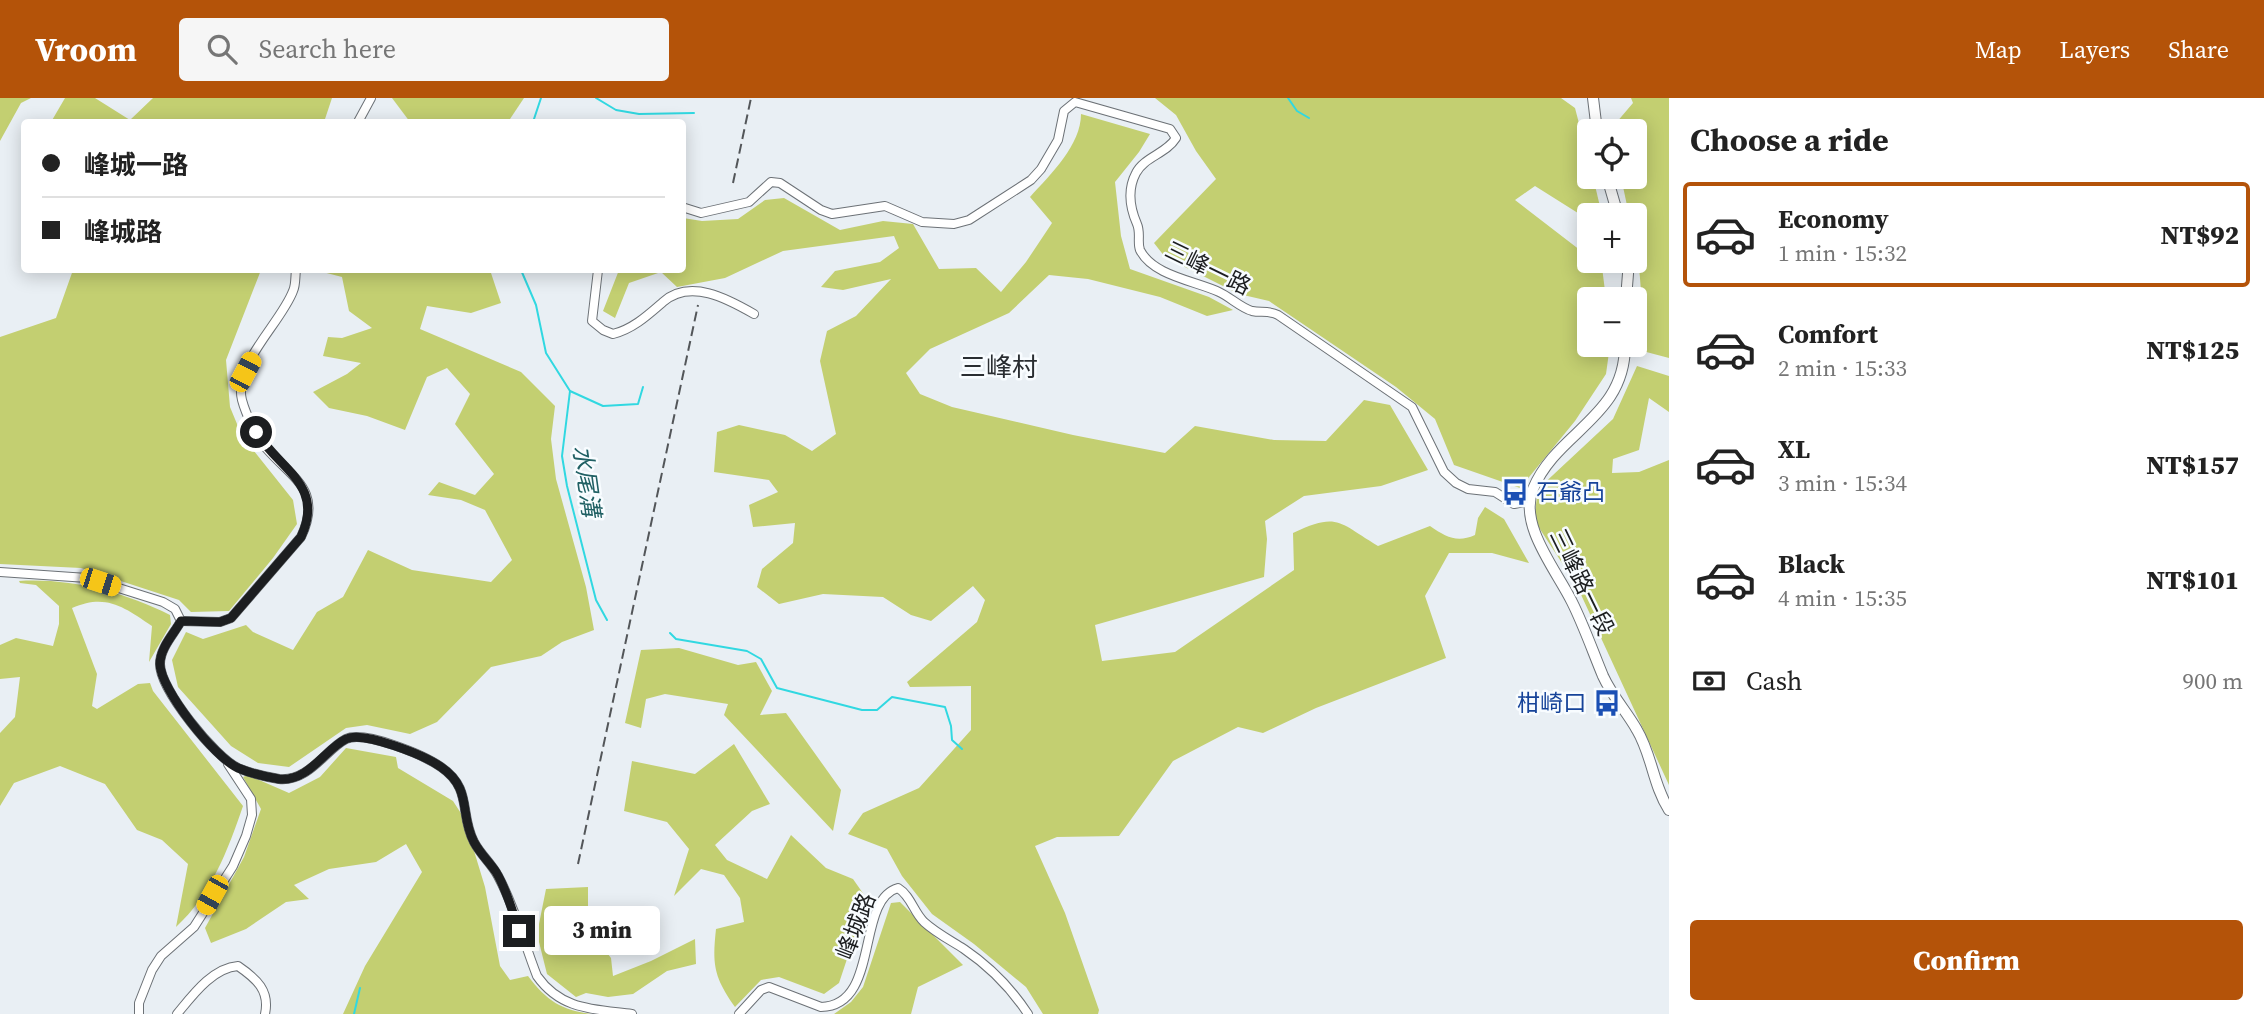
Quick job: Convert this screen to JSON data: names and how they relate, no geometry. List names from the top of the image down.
{
  "streets": {
    "street": ["三峰一路", "三峰路一段", "峰城路"]
  },
  "crossings": [
    ["三峰一路", "三峰路一段"]
  ],
  "districts": ["三峰村"],
  "water": ["水尾溝"],
  "places": {
    "bus stop": ["石爺凸", "柑崎口"]
  },
  "page": {
    "header": "Vroom",
    "search": "Search here",
    "nav": ["Map", "Layers", "Share"],
    "heading": "Choose a ride",
    "map_buttons": ["+", "−"],
    "banner": ["峰城一路", "峰城路"],
    "list": [
      {
        "name": "Economy",
        "note": "1 min · 15:32",
        "value": "NT$92"
      },
      {
        "name": "Comfort",
        "note": "2 min · 15:33",
        "value": "NT$125"
      },
      {
        "name": "XL",
        "note": "3 min · 15:34",
        "value": "NT$157"
      },
      {
        "name": "Black",
        "note": "4 min · 15:35",
        "value": "NT$101"
      }
    ],
    "pay": ["Cash", "900 m"],
    "bubble": "3 min",
    "buttons": "Confirm"
  }
}
